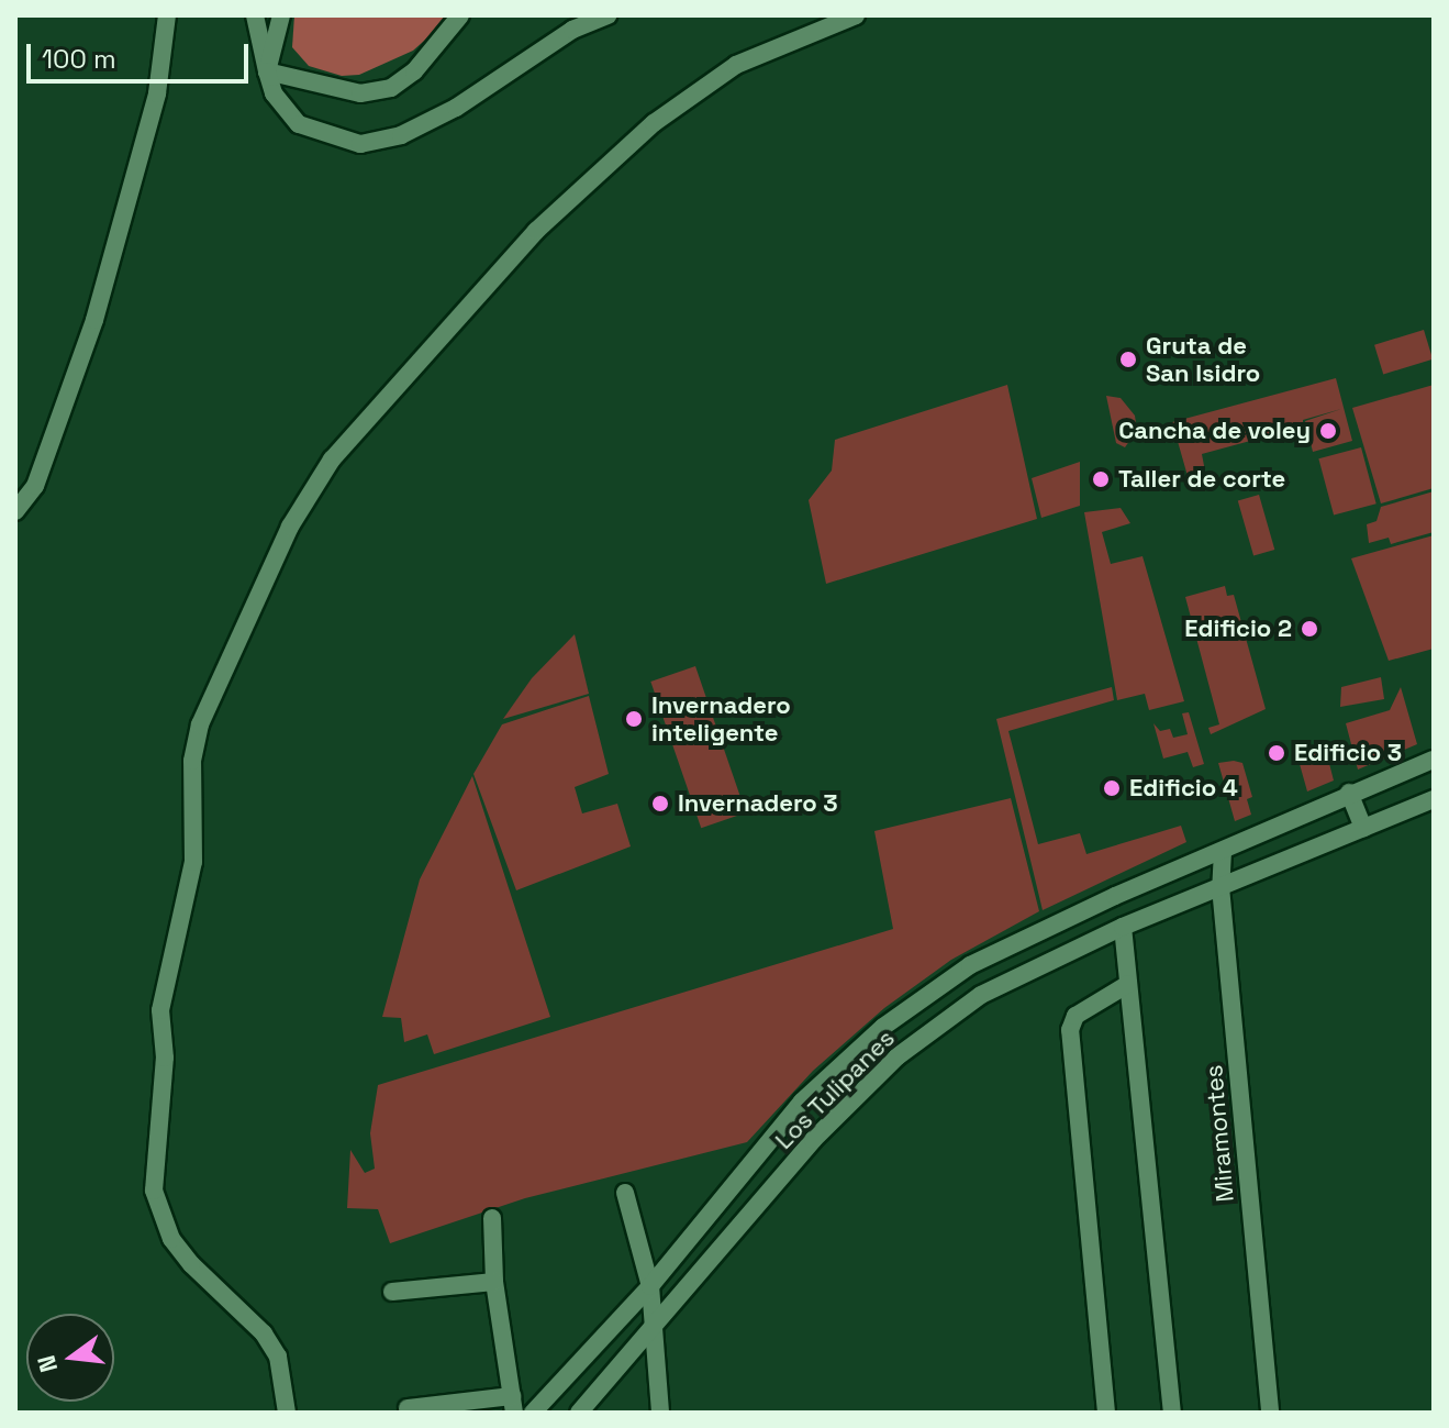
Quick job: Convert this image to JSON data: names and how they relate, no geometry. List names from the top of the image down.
{
  "streets": {
    "street": ["Los Tulipanes", "Miramontes"]
  },
  "crossings": [
    ["Los Tulipanes", "Miramontes"]
  ],
  "places": [
    "Gruta de San Isidro",
    "Cancha de voley",
    "Taller de corte",
    "Edificio 2",
    "Invernadero inteligente",
    "Edificio 3",
    "Edificio 4",
    "Invernadero 3"
  ],
  "scale_bar": "100 m",
  "north": "left"
}
